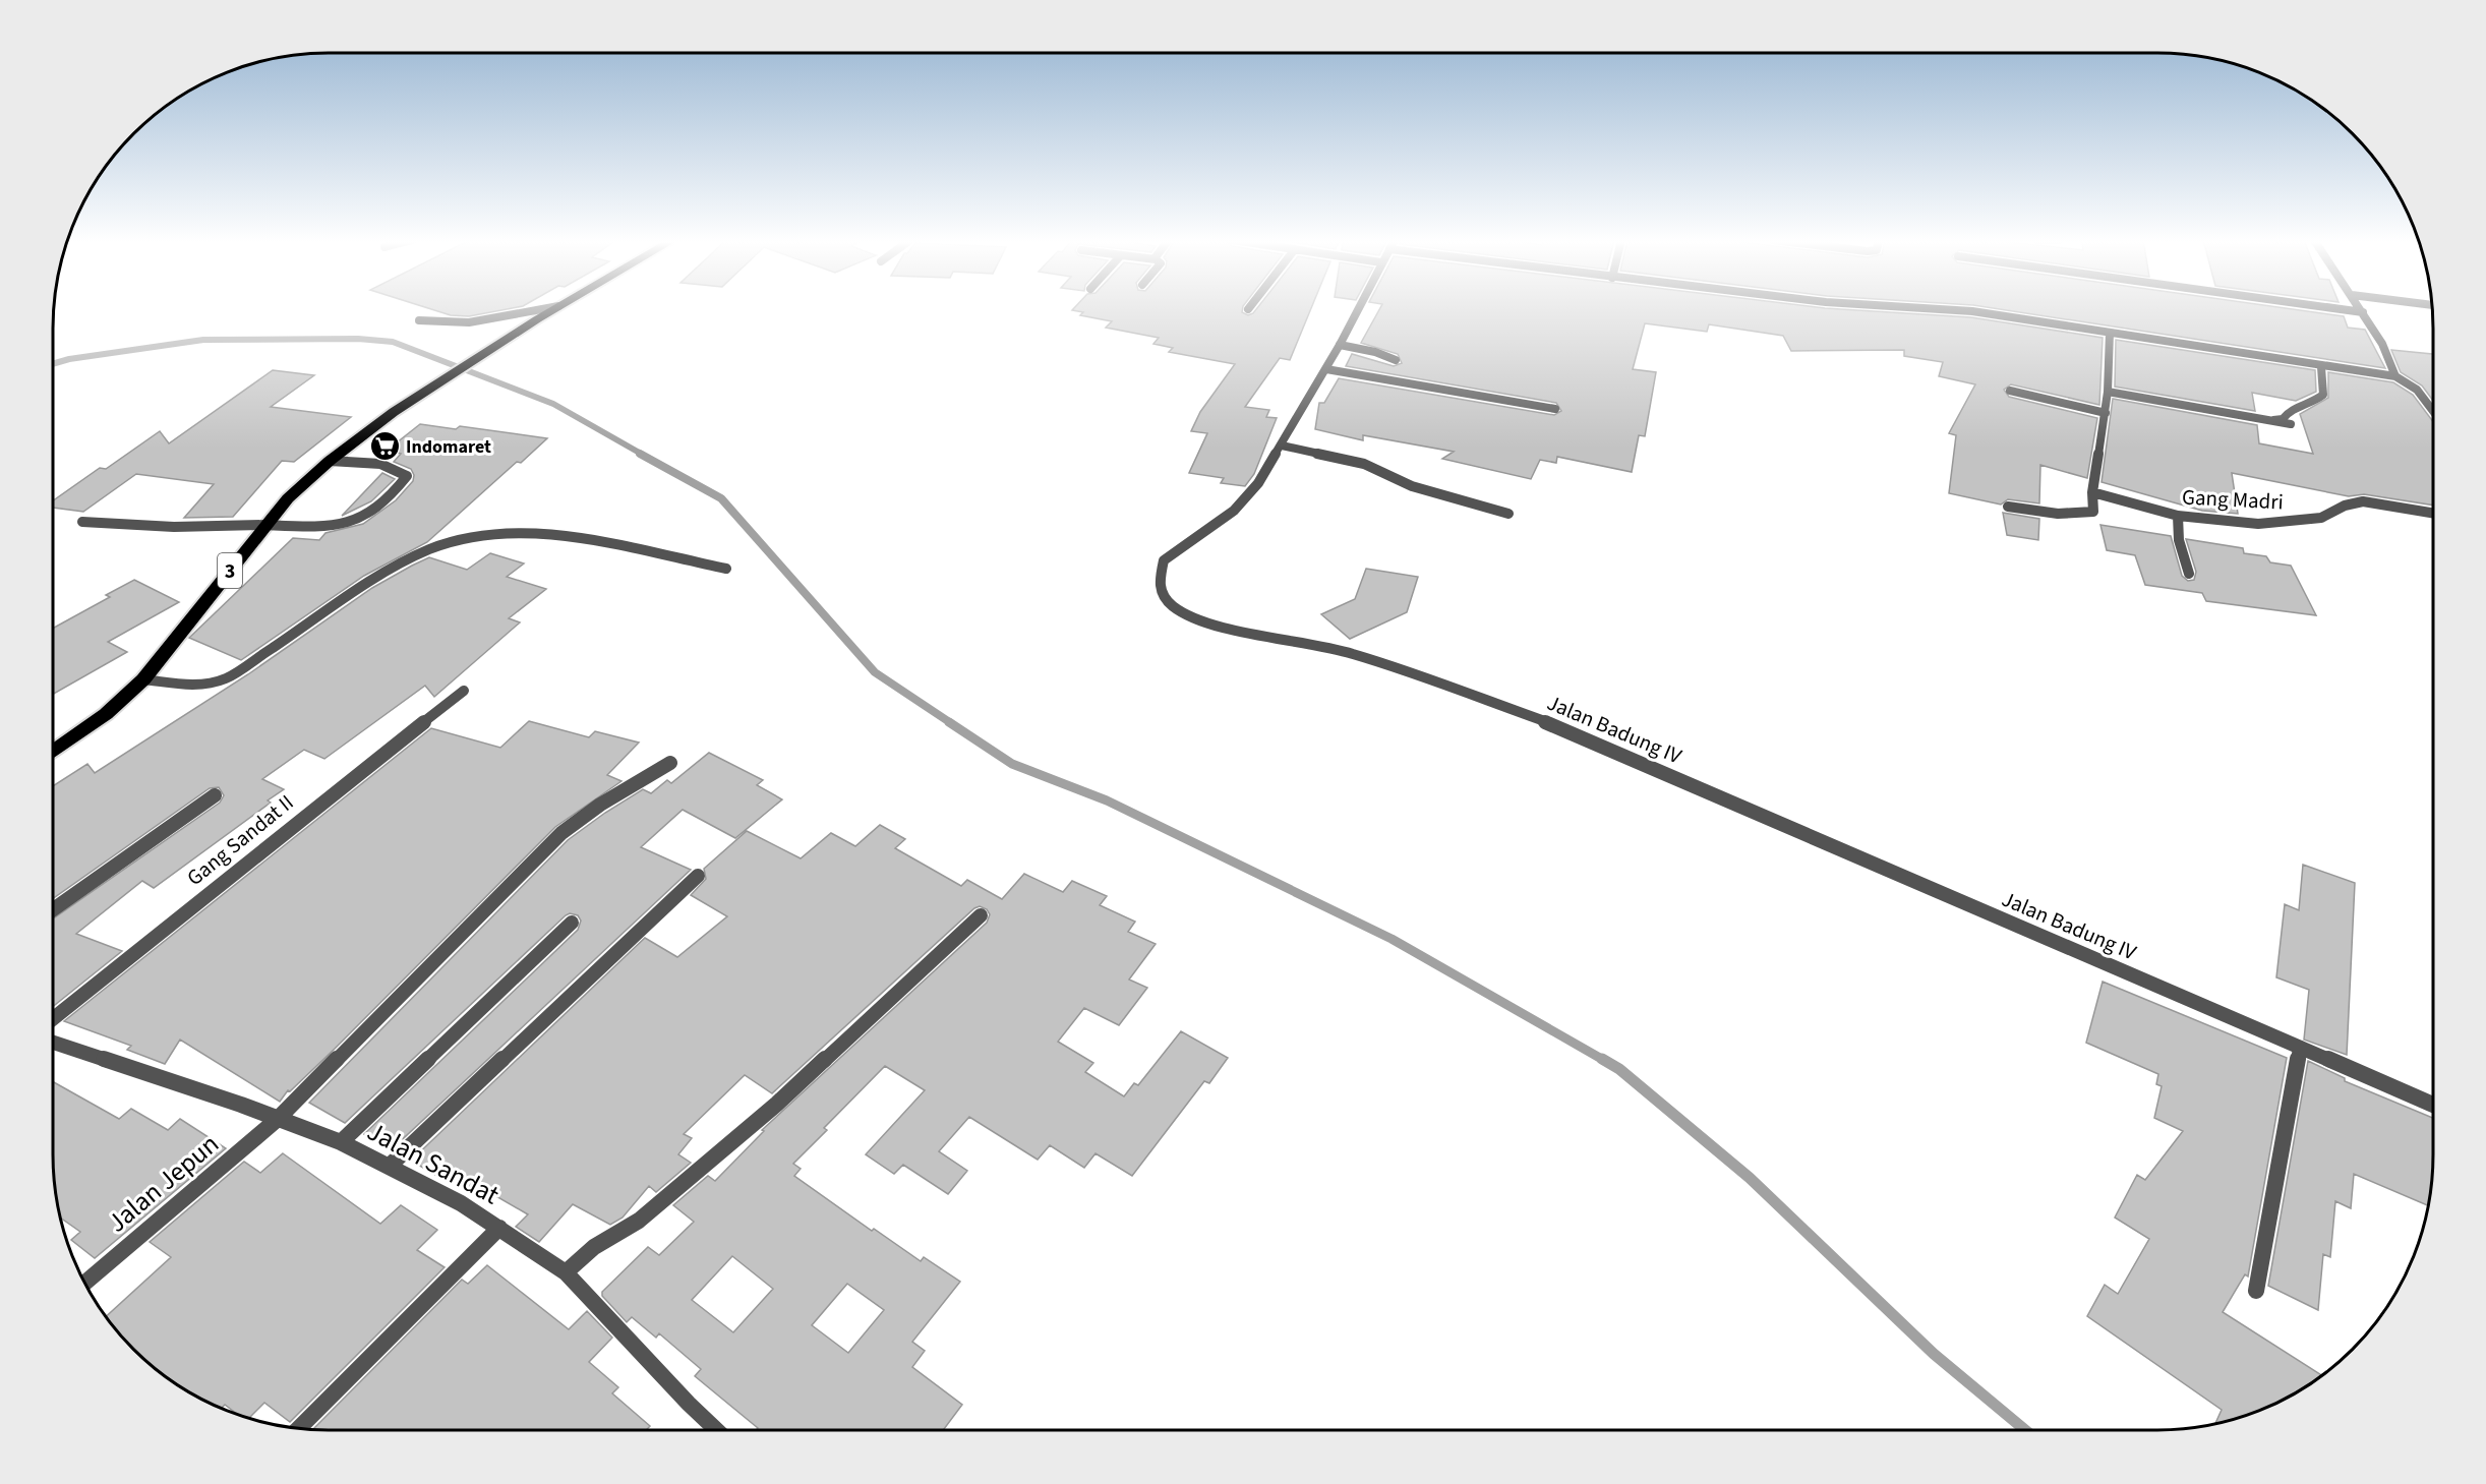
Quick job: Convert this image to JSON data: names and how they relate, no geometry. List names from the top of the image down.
{
  "streets": {
    "highway": ["3"],
    "street": [
      "Gang Madri",
      "Jalan Badung IV",
      "Gang Sandat II",
      "Jalan Sandat",
      "Jalan Jepun"
    ]
  },
  "crossings": [
    ["Jalan Sandat", "Jalan Jepun"]
  ],
  "places": {
    "supermarket": ["Indomaret"]
  }
}
